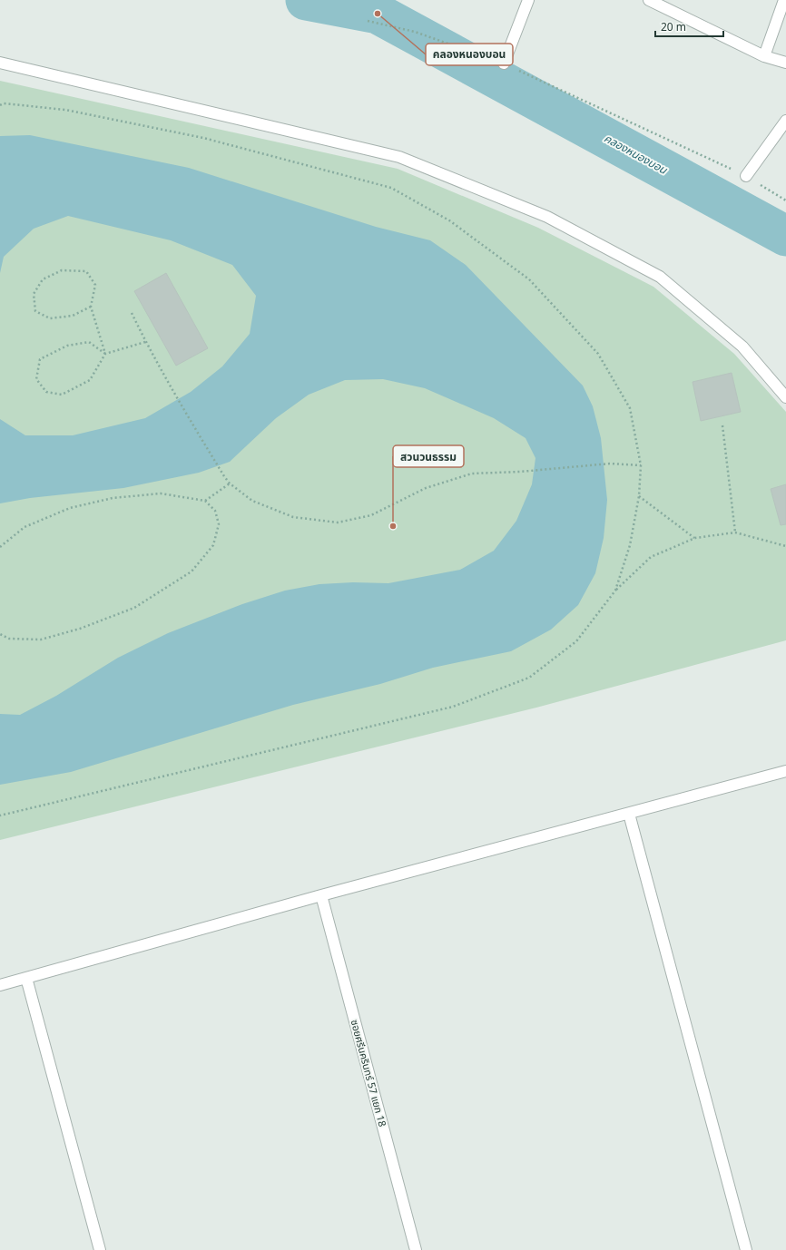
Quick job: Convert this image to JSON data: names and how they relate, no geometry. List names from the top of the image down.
{
  "streets": {
    "street": ["ซอยศรีนครินทร์ 57 แยก 18"]
  },
  "water": ["คลองหนองบอน"],
  "places": ["คลองหนองบอน", "สวนวนธรรม"],
  "scale_bar": "20 m"
}
